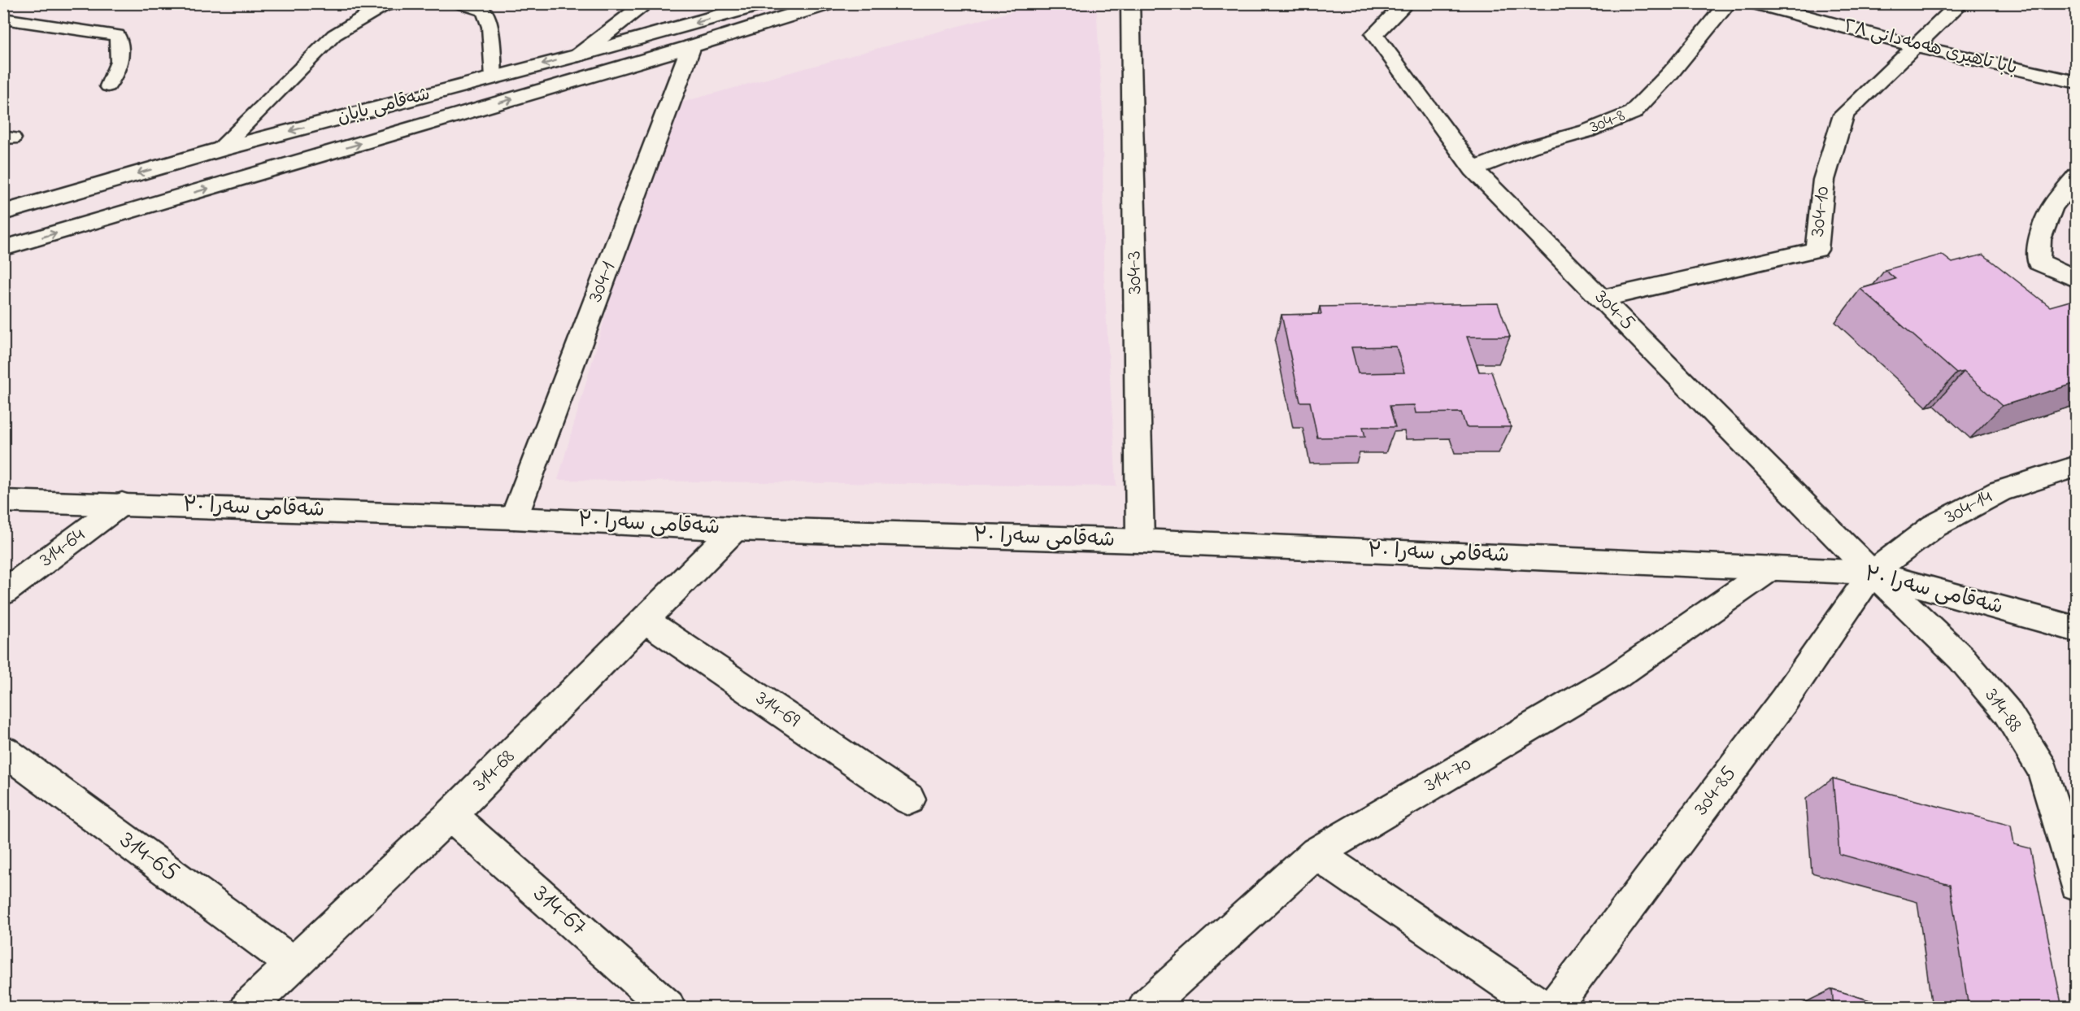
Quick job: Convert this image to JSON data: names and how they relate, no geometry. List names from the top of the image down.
{
  "streets": {
    "street": [
      "بابا تاهیری هەمەدانی ٢٨",
      "شەقامی بابان",
      "304-8",
      "304-10",
      "304-3",
      "304-1",
      "304-5",
      "304-14",
      "شەقامی سەرا ٣٠",
      "314-64",
      "314-69",
      "314-88",
      "314-68",
      "314-70",
      "304-85",
      "314-65",
      "314-67"
    ]
  },
  "crossings": [
    ["بابا تاهیری هەمەدانی ٢٨", "304-10"],
    ["304-8", "304-5"],
    ["304-10", "304-5"],
    ["304-3", "شەقامی سەرا ٣٠"],
    ["304-1", "شەقامی سەرا ٣٠"],
    ["304-5", "304-14"],
    ["304-5", "شەقامی سەرا ٣٠"],
    ["304-5", "314-88"],
    ["304-5", "304-85"],
    ["304-14", "شەقامی سەرا ٣٠"],
    ["304-14", "314-88"],
    ["304-14", "304-85"],
    ["شەقامی سەرا ٣٠", "314-64"],
    ["شەقامی سەرا ٣٠", "314-88"],
    ["شەقامی سەرا ٣٠", "314-68"],
    ["شەقامی سەرا ٣٠", "314-70"],
    ["شەقامی سەرا ٣٠", "304-85"],
    ["314-69", "314-68"],
    ["314-88", "304-85"],
    ["314-68", "314-65"],
    ["314-68", "314-67"]
  ]
}
